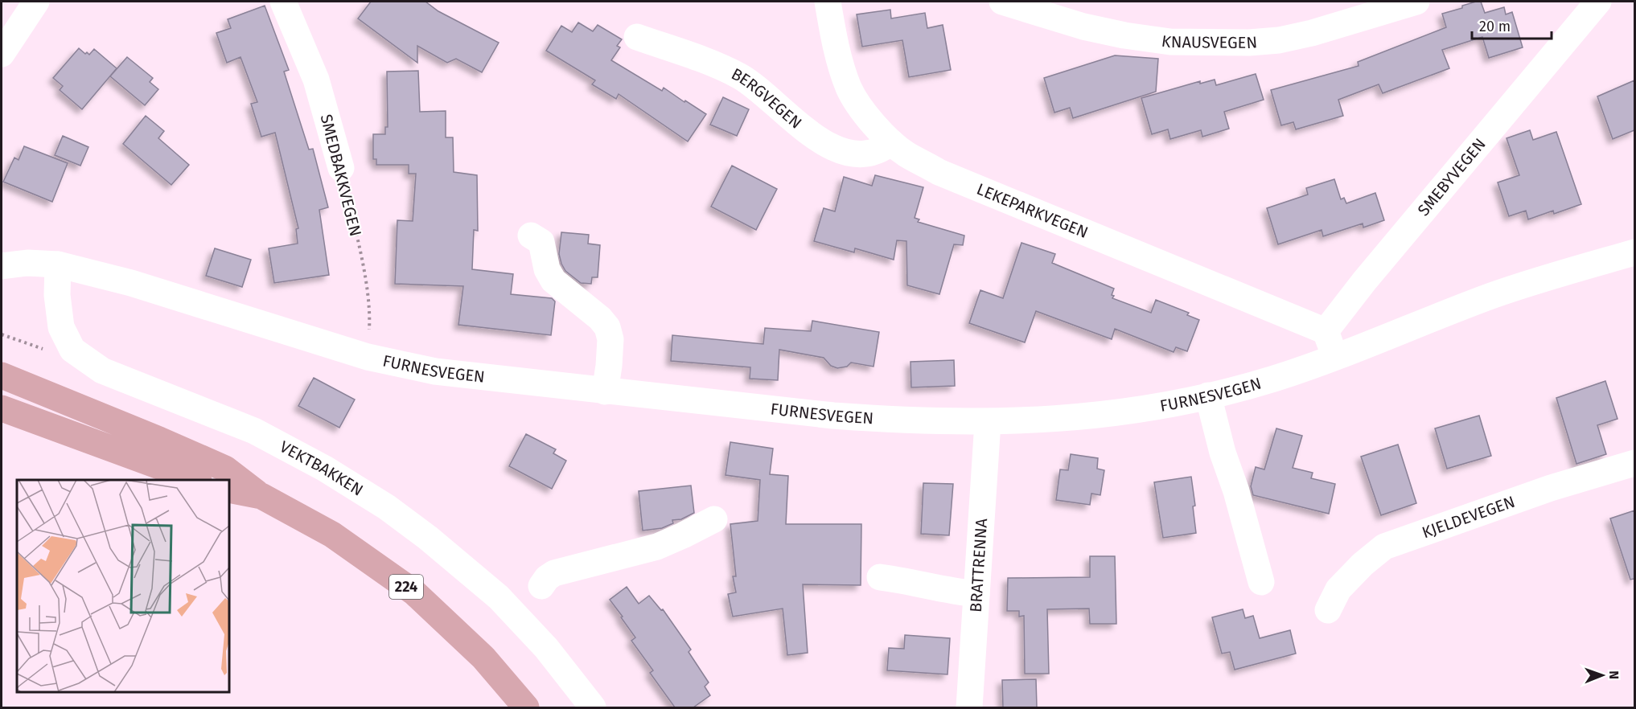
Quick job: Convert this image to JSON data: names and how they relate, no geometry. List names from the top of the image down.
{
  "streets": {
    "main road": ["224"],
    "street": [
      "KNAUSVEGEN",
      "BERGVEGEN",
      "SMEDBAKKVEGEN",
      "SMEBYVEGEN",
      "LEKEPARKVEGEN",
      "FURNESVEGEN",
      "VEKTBAKKEN",
      "KJELDEVEGEN",
      "BRATTRENNA"
    ]
  },
  "crossings": [
    ["BERGVEGEN", "LEKEPARKVEGEN"],
    ["SMEDBAKKVEGEN", "FURNESVEGEN"],
    ["SMEBYVEGEN", "LEKEPARKVEGEN"],
    ["FURNESVEGEN", "VEKTBAKKEN"],
    ["FURNESVEGEN", "BRATTRENNA"]
  ],
  "scale_bar": "20 m",
  "north": "right"
}
